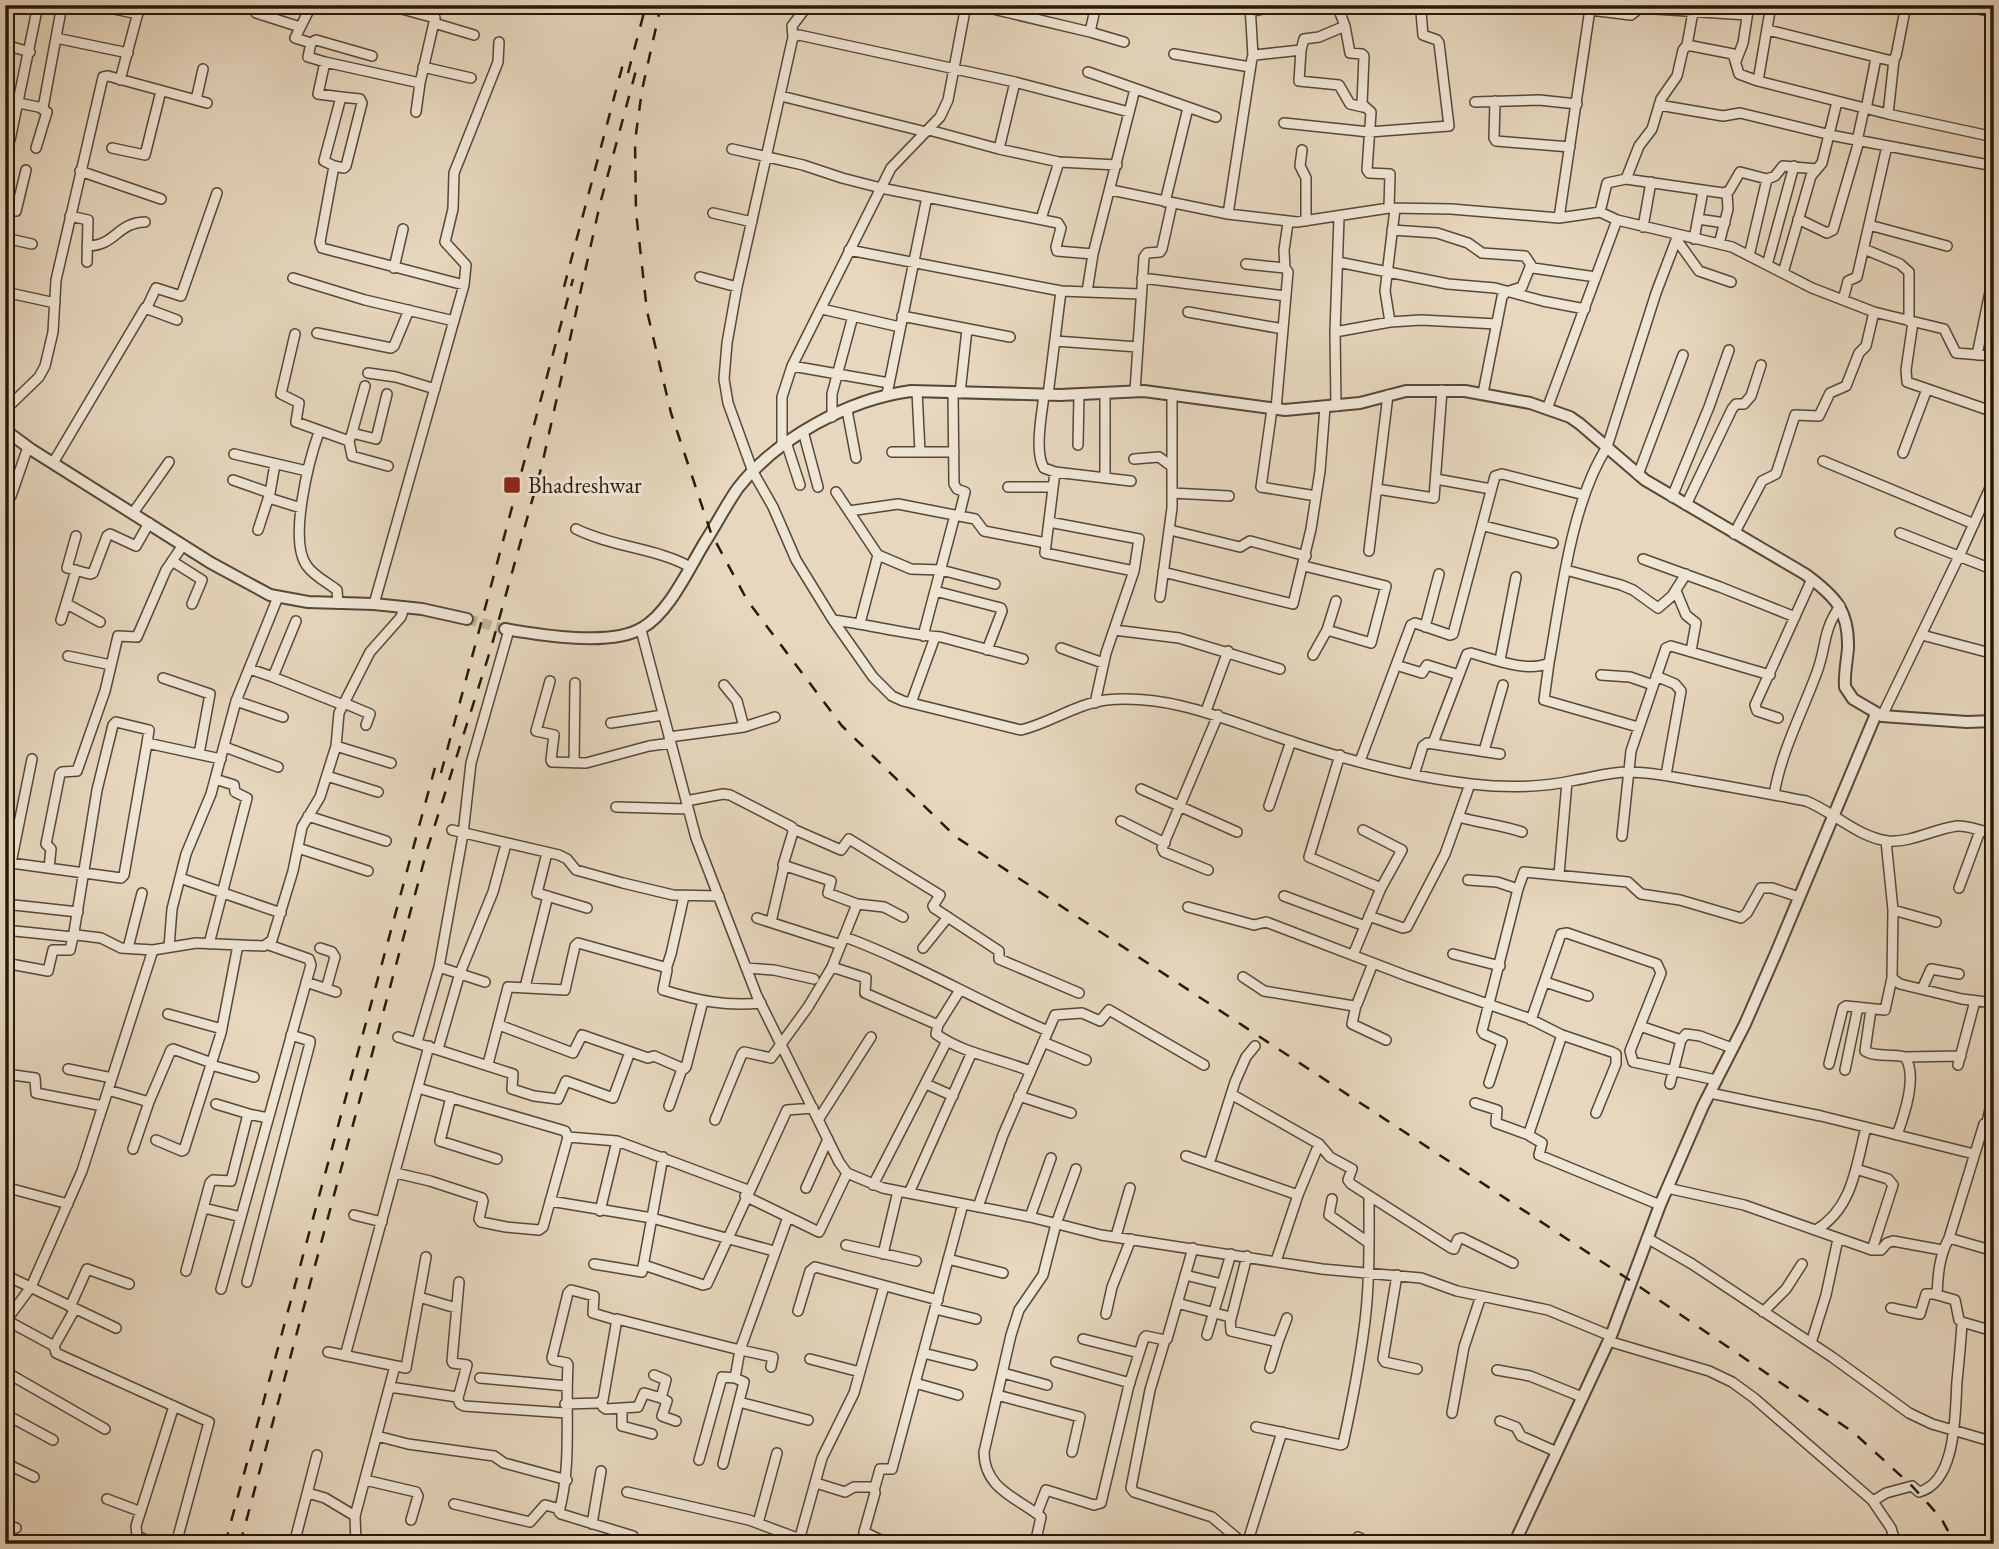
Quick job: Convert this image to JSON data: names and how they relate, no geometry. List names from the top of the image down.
{
  "places": {
    "transit": ["Bhadreshwar"]
  }
}
